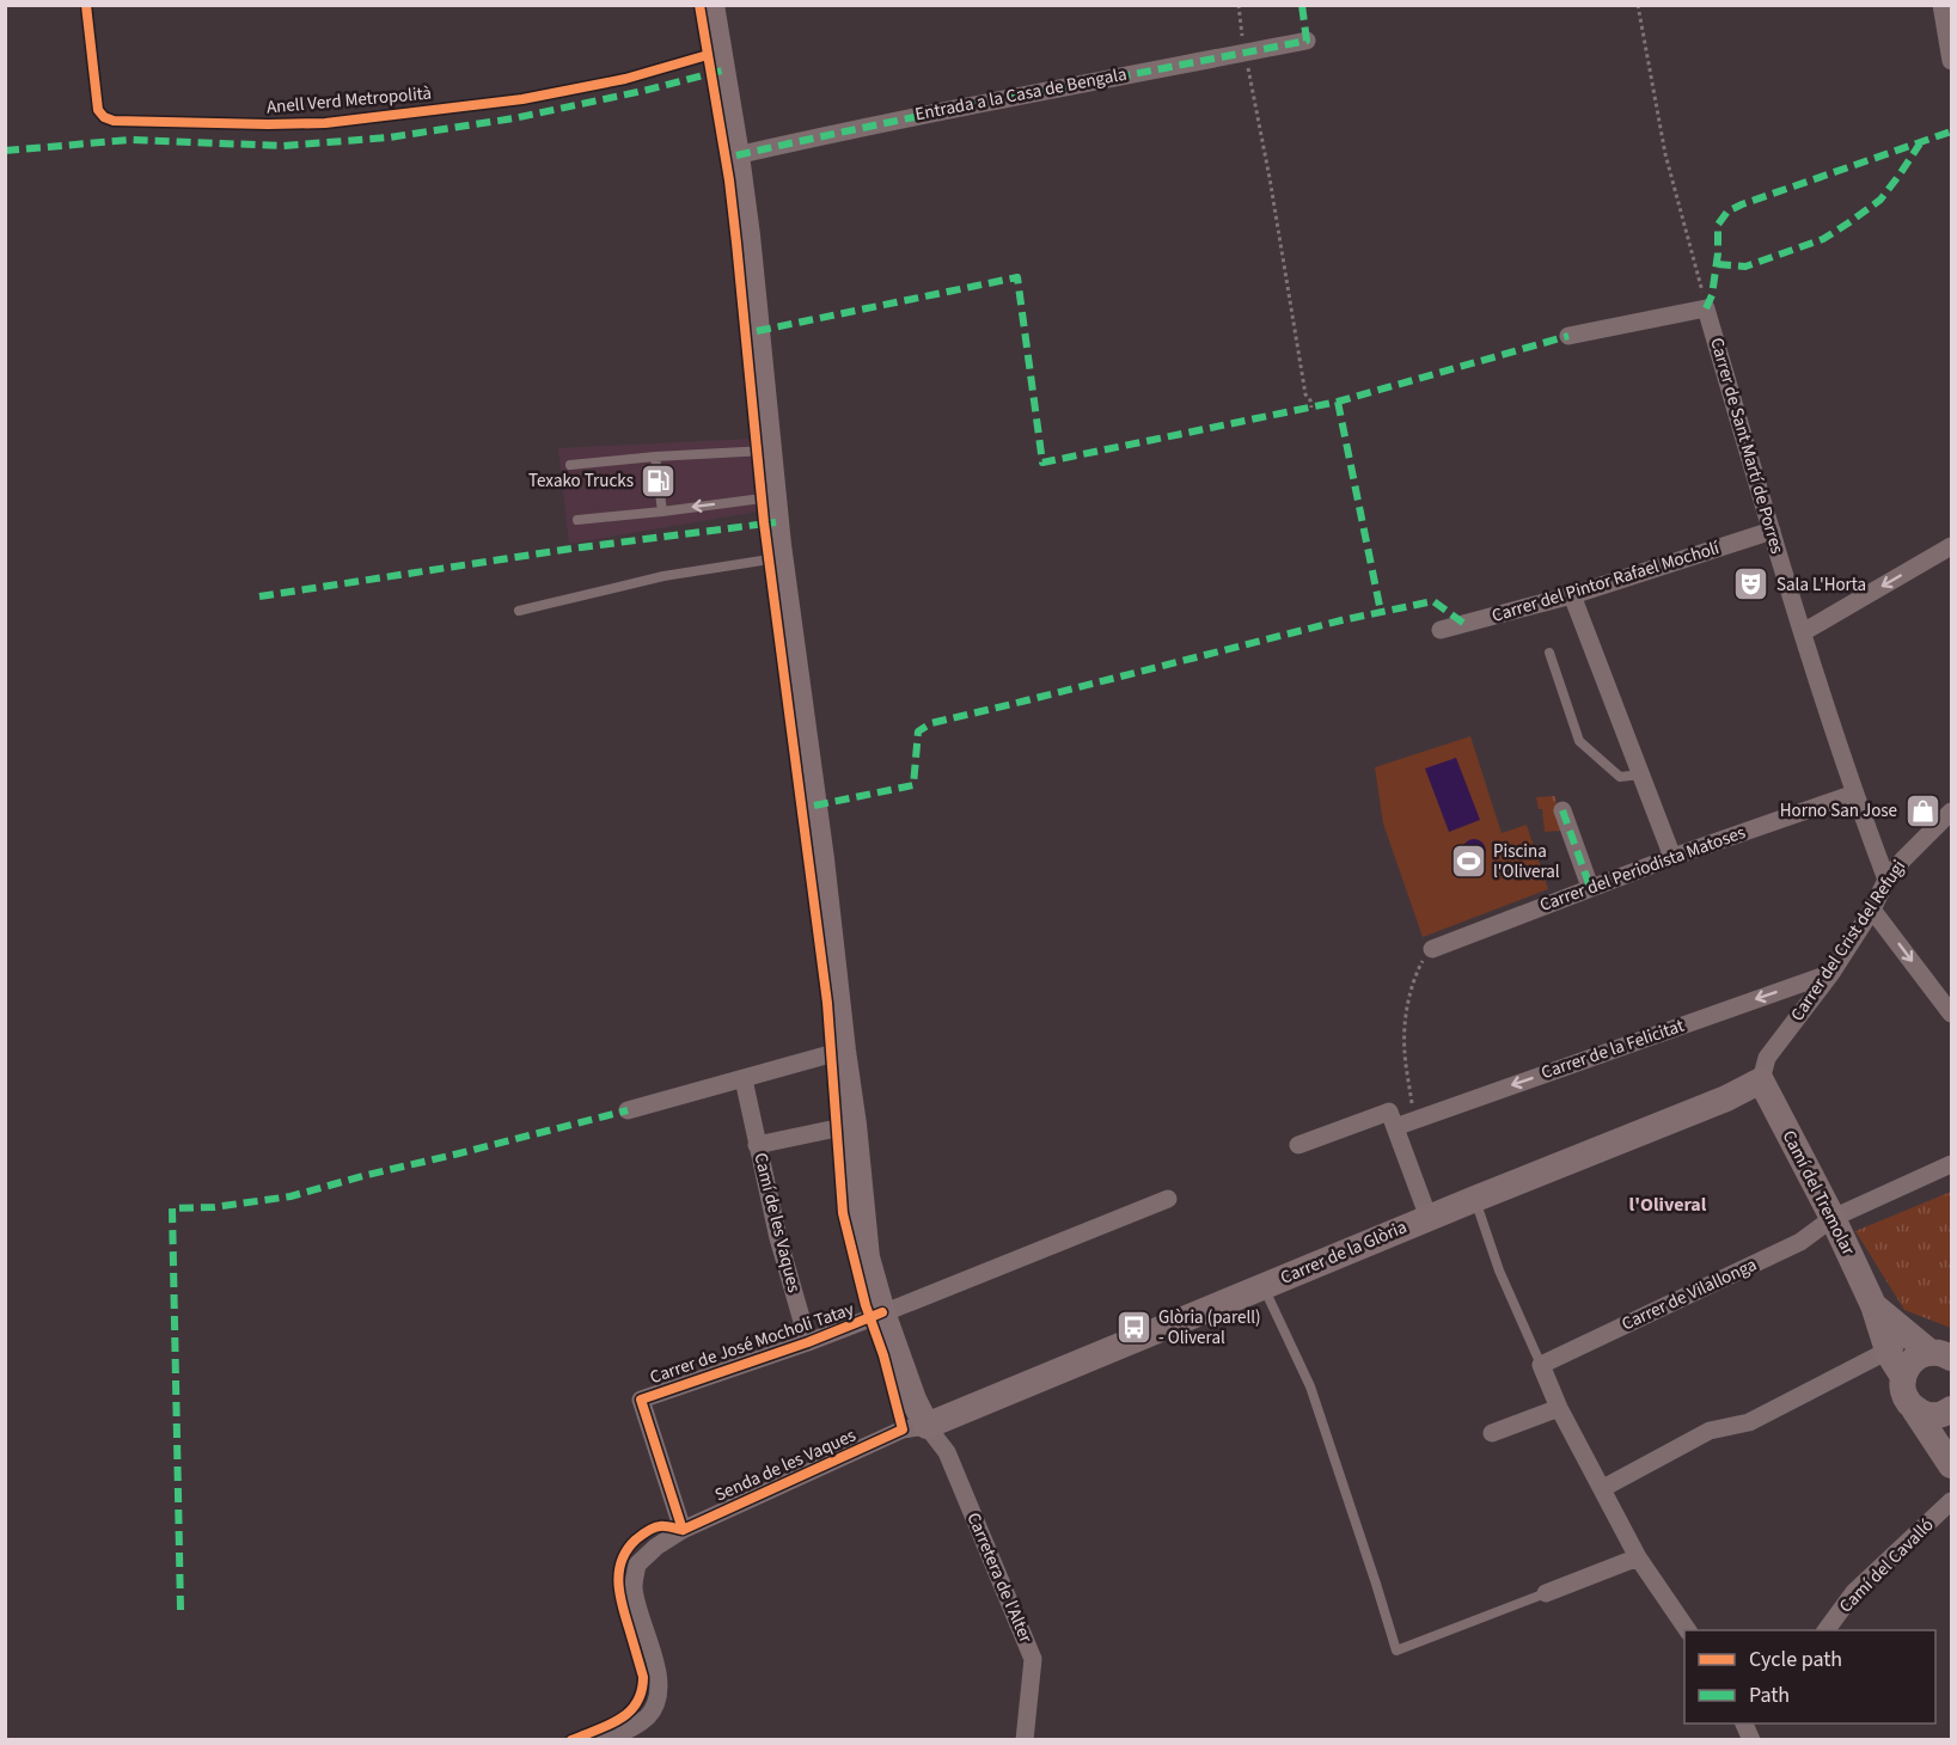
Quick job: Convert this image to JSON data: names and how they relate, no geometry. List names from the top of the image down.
{
  "streets": {
    "street": [
      "Entrada a la Casa de Bengala",
      "Carrer de Sant Martí de Porres",
      "Carrer del Pintor Rafael Mocholí",
      "Carrer del Periodista Matoses",
      "Carrer del Crist del Refugi",
      "Carrer de la Felicitat",
      "Camí del Tremolar",
      "Camí de les Vaques",
      "Carrer de la Glòria",
      "Carrer de Vilallonga",
      "Carrer de José Mocholi Tatay",
      "Senda de les Vaques",
      "Camí del Cavalló",
      "Carretera de l'Alter"
    ],
    "cycle path": ["Anell Verd Metropolità"]
  },
  "crossings": [
    ["Carrer de Sant Martí de Porres", "Carrer del Pintor Rafael Mocholí"],
    ["Carrer de Sant Martí de Porres", "Carrer del Periodista Matoses"],
    ["Carrer de Sant Martí de Porres", "Carrer del Crist del Refugi"],
    ["Carrer del Crist del Refugi", "Carrer de la Felicitat"],
    ["Carrer del Crist del Refugi", "Camí del Tremolar"],
    ["Carrer del Crist del Refugi", "Carrer de la Glòria"],
    ["Camí del Tremolar", "Carrer de la Glòria"],
    ["Camí del Tremolar", "Carrer de Vilallonga"],
    ["Camí de les Vaques", "Carrer de José Mocholi Tatay"],
    ["Carrer de la Glòria", "Senda de les Vaques"],
    ["Carrer de la Glòria", "Carretera de l'Alter"],
    ["Carrer de José Mocholi Tatay", "Senda de les Vaques"],
    ["Senda de les Vaques", "Carretera de l'Alter"]
  ],
  "one_way": ["Carrer de la Felicitat"],
  "districts": ["l'Oliveral"],
  "places": {
    "fuel station": ["Texako Trucks"],
    "theatre": ["Sala L'Horta"],
    "shop": ["Horno San Jose"],
    "sports": ["Piscina l'Oliveral"],
    "bus stop": ["Glòria (parell) - Oliveral"]
  },
  "legend": ["Cycle path", "Path"]
}
